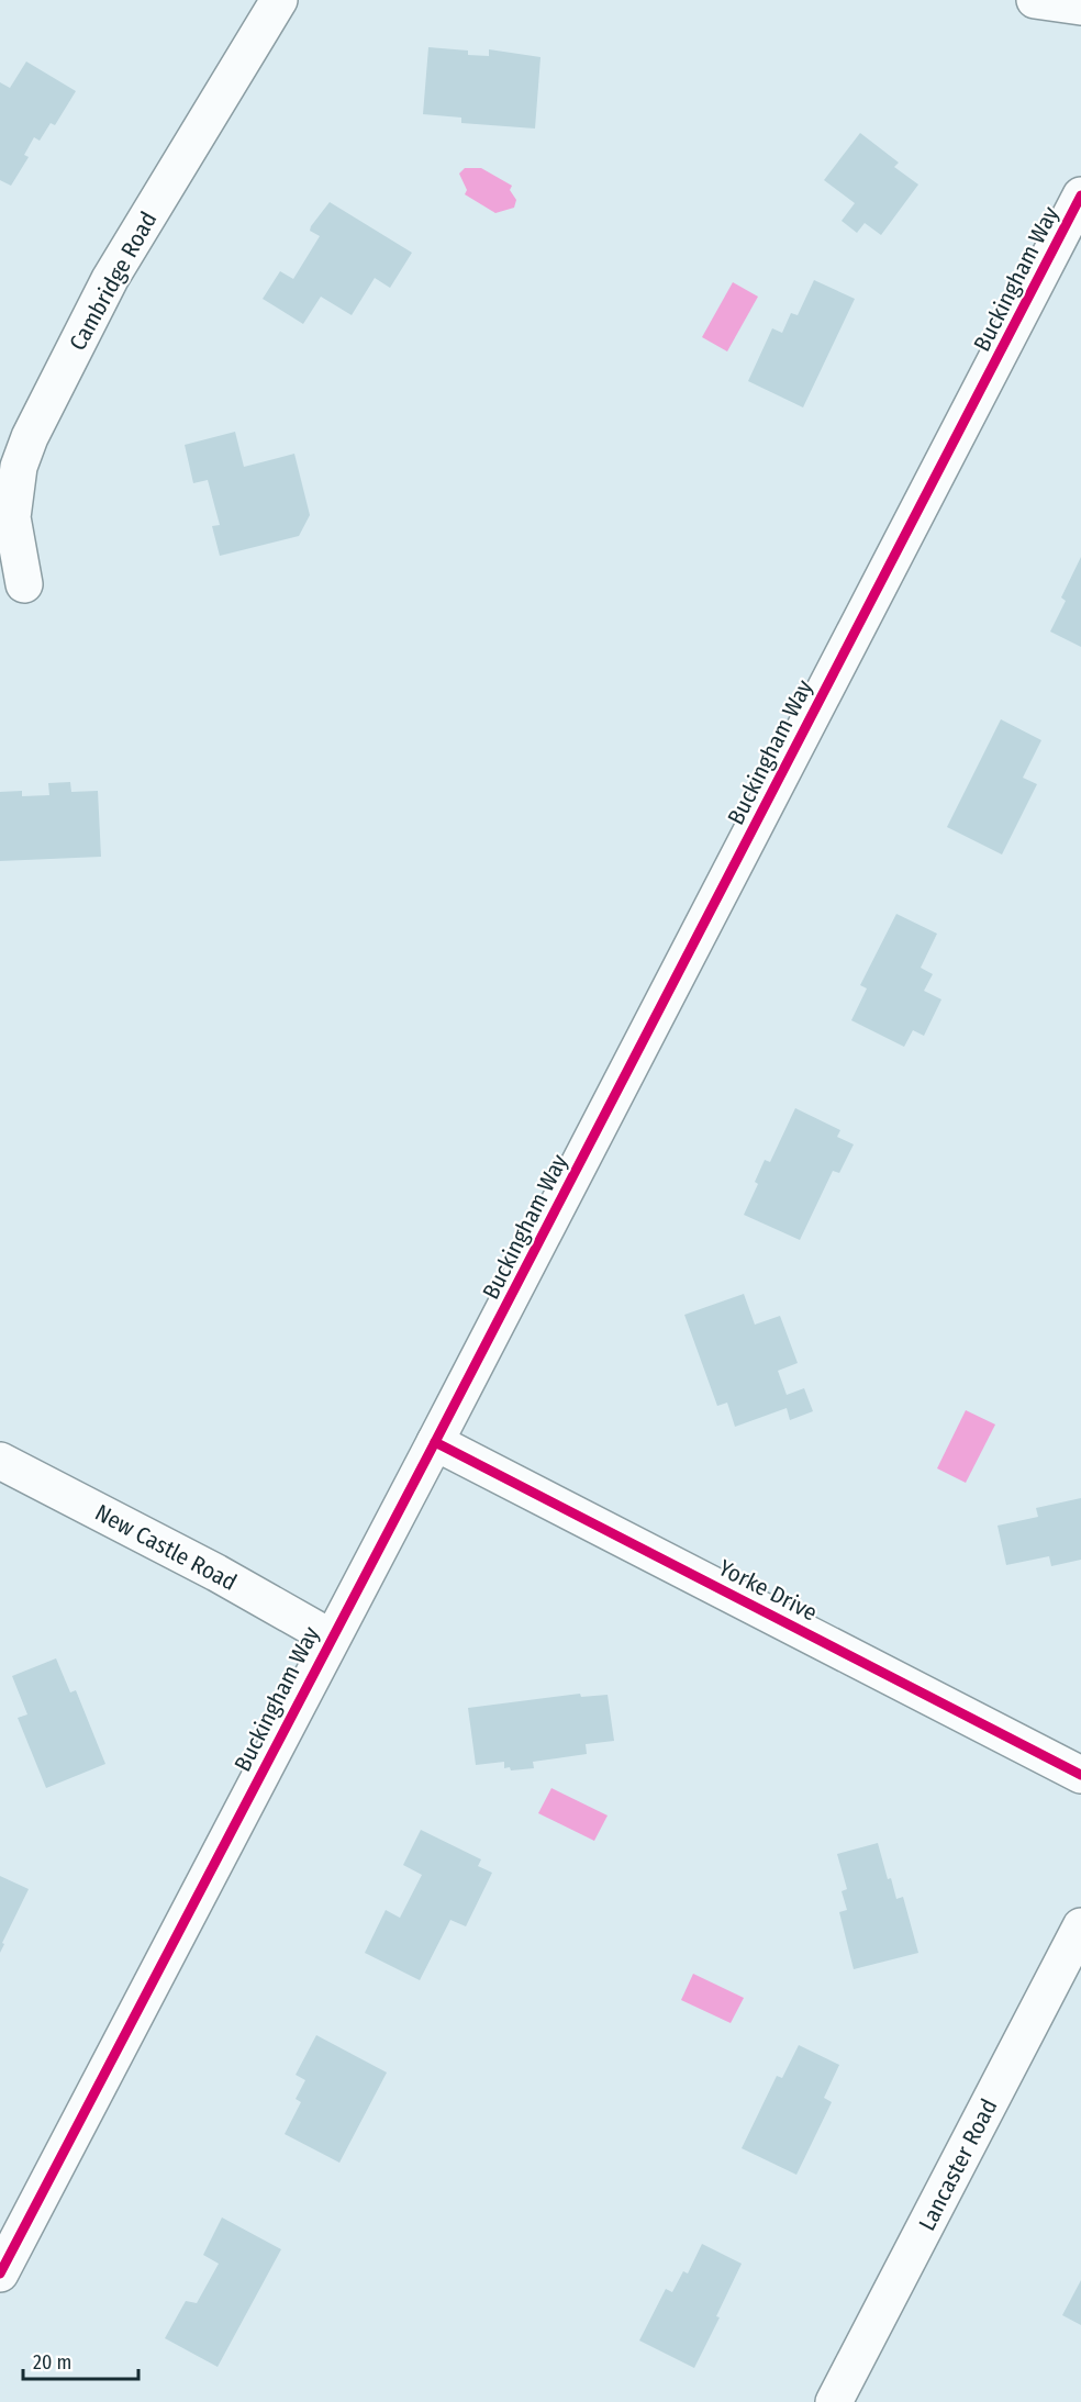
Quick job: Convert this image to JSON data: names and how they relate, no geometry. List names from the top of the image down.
{
  "streets": {
    "street": [
      "Buckingham Way",
      "Cambridge Road",
      "New Castle Road",
      "Yorke Drive",
      "Lancaster Road"
    ]
  },
  "crossings": [
    ["Buckingham Way", "New Castle Road"],
    ["Buckingham Way", "Yorke Drive"]
  ],
  "scale_bar": "20 m"
}
